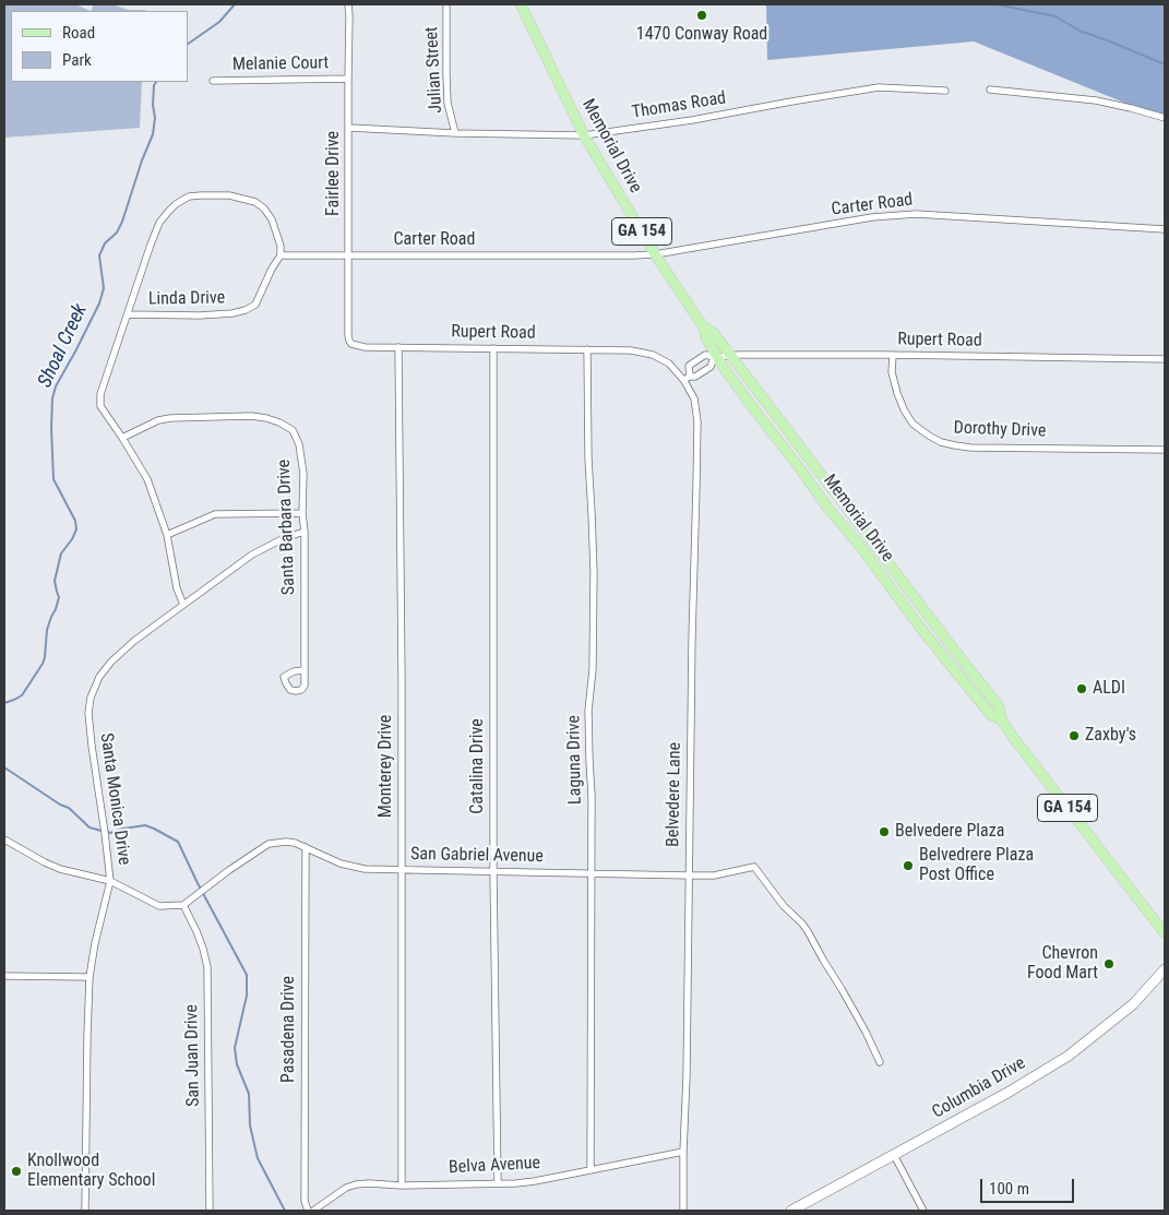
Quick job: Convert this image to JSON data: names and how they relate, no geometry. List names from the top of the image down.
{
  "streets": {
    "main road": ["Memorial Drive", "GA 154", "Columbia Drive"],
    "street": [
      "Melanie Court",
      "Julian Street",
      "Thomas Road",
      "Fairlee Drive",
      "Carter Road",
      "Linda Drive",
      "Rupert Road",
      "Dorothy Drive",
      "Santa Barbara Drive",
      "Laguna Drive",
      "Monterey Drive",
      "Catalina Drive",
      "Belvedere Lane",
      "Santa Monica Drive",
      "San Gabriel Avenue",
      "Pasadena Drive",
      "San Juan Drive",
      "Belva Avenue"
    ]
  },
  "crossings": [
    ["Melanie Court", "Fairlee Drive"],
    ["Julian Street", "Thomas Road"],
    ["Thomas Road", "Memorial Drive"],
    ["Thomas Road", "Fairlee Drive"],
    ["Memorial Drive", "Carter Road"],
    ["Memorial Drive", "Rupert Road"],
    ["Fairlee Drive", "Carter Road"],
    ["Fairlee Drive", "Rupert Road"],
    ["Carter Road", "Linda Drive"],
    ["Rupert Road", "Dorothy Drive"],
    ["Rupert Road", "Laguna Drive"],
    ["Rupert Road", "Monterey Drive"],
    ["Rupert Road", "Catalina Drive"],
    ["Rupert Road", "Belvedere Lane"],
    ["Santa Barbara Drive", "Santa Monica Drive"],
    ["Laguna Drive", "San Gabriel Avenue"],
    ["Laguna Drive", "Belva Avenue"],
    ["Monterey Drive", "San Gabriel Avenue"],
    ["Monterey Drive", "Belva Avenue"],
    ["Catalina Drive", "San Gabriel Avenue"],
    ["Catalina Drive", "Belva Avenue"],
    ["Belvedere Lane", "San Gabriel Avenue"],
    ["Belvedere Lane", "Belva Avenue"],
    ["San Gabriel Avenue", "Pasadena Drive"],
    ["San Gabriel Avenue", "San Juan Drive"]
  ],
  "water": ["Shoal Creek"],
  "places": [
    "1470 Conway Road",
    "ALDI",
    "Zaxby's",
    "Belvedere Plaza",
    "Belvedrere Plaza Post Office",
    "Chevron Food Mart",
    "Knollwood Elementary School"
  ],
  "legend": ["Road", "Park"],
  "scale_bar": "100 m"
}
